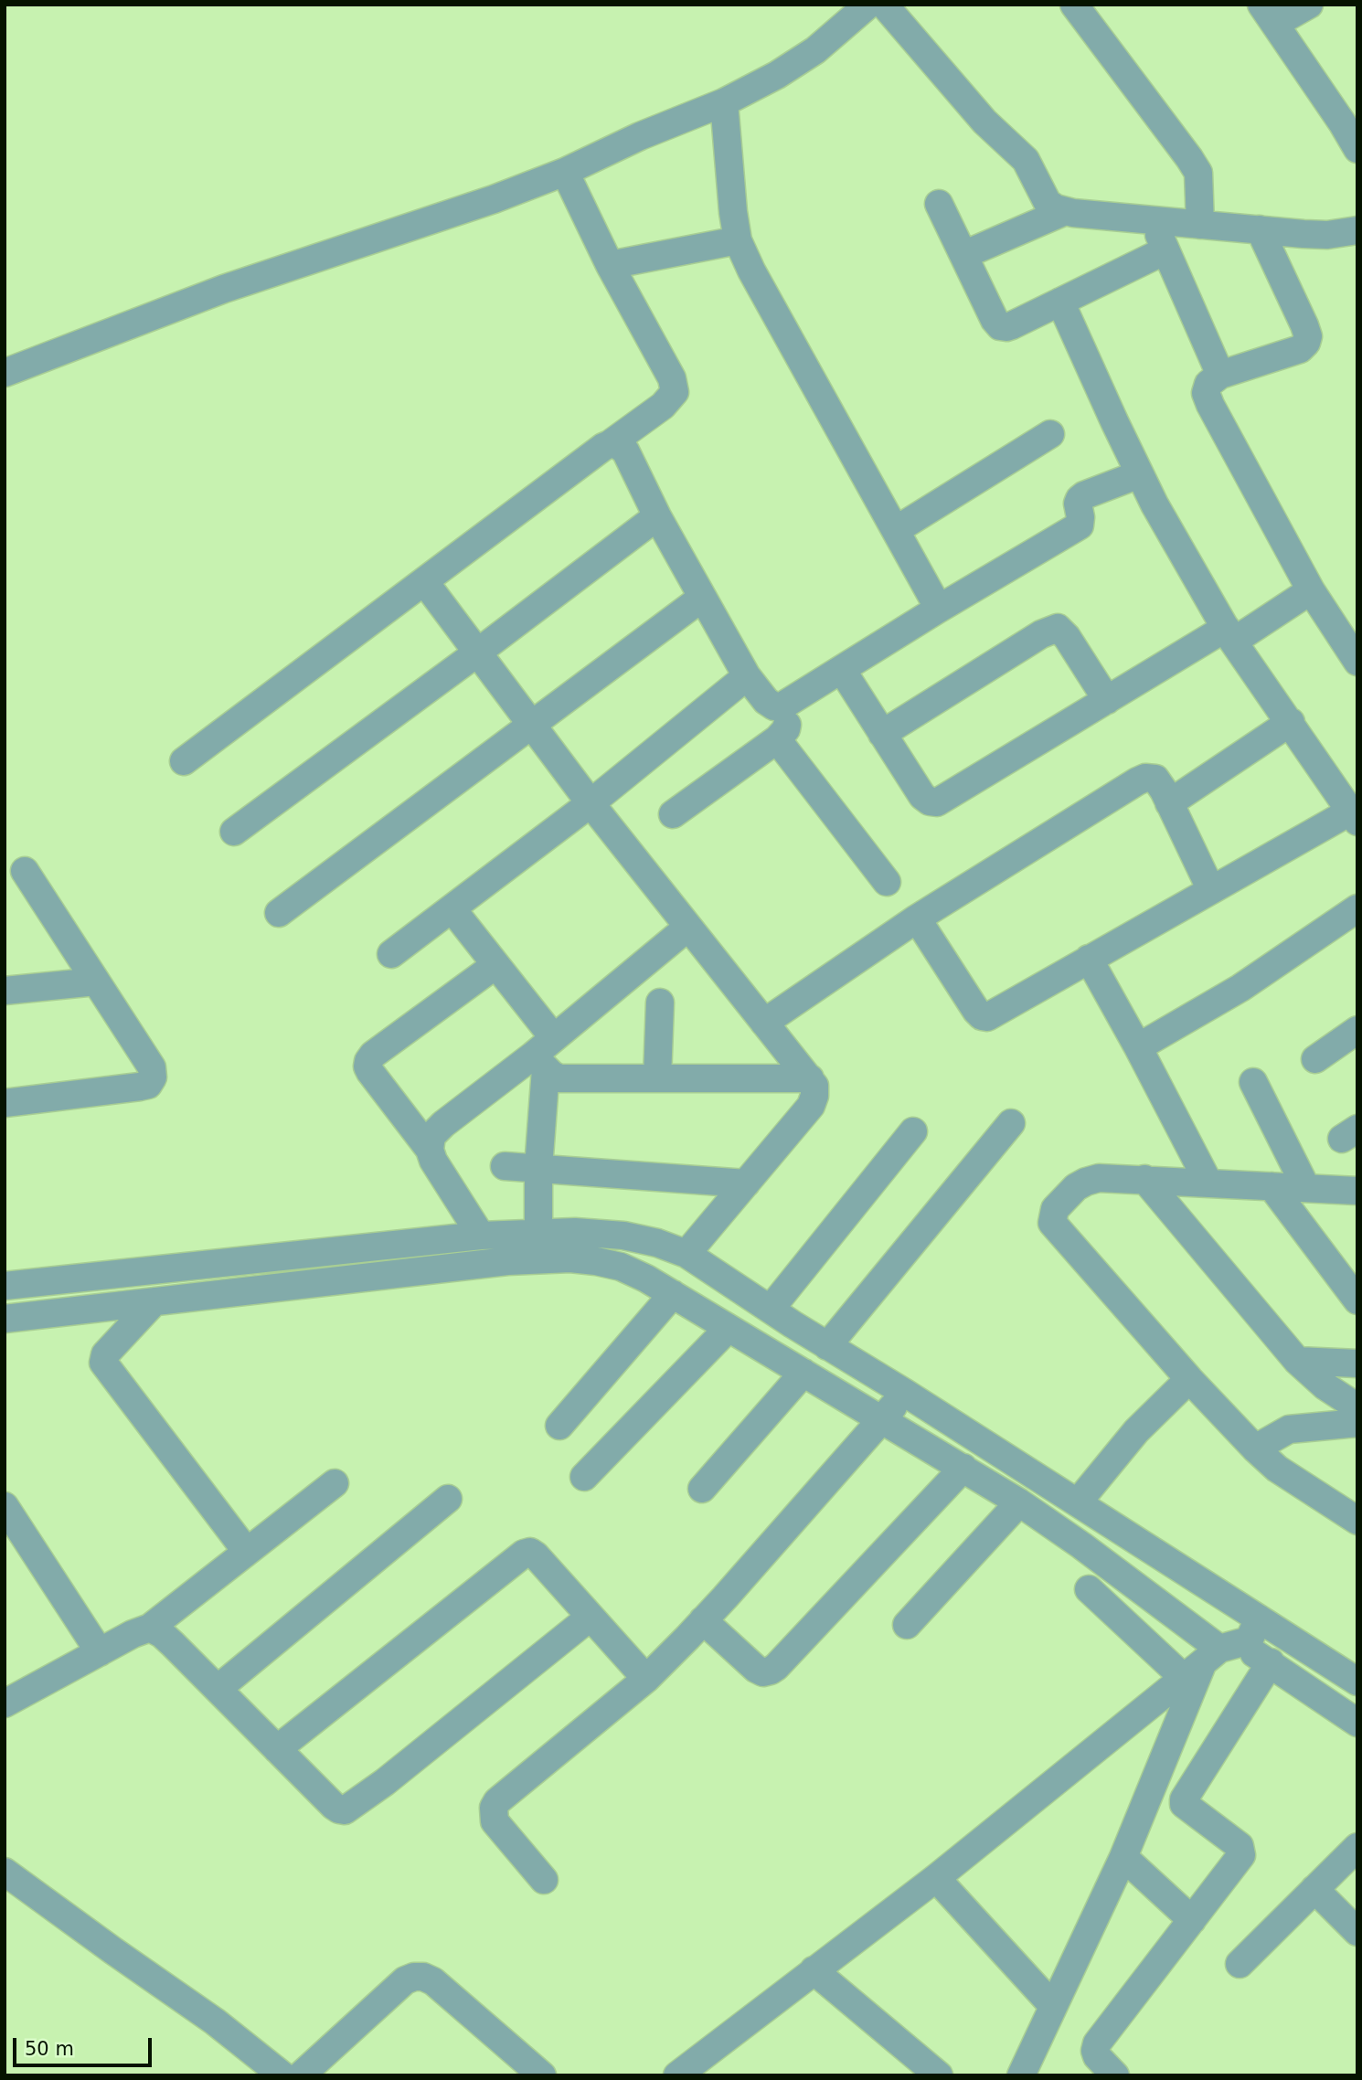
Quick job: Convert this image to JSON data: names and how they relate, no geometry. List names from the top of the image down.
{
  "scale_bar": "50 m"
}
